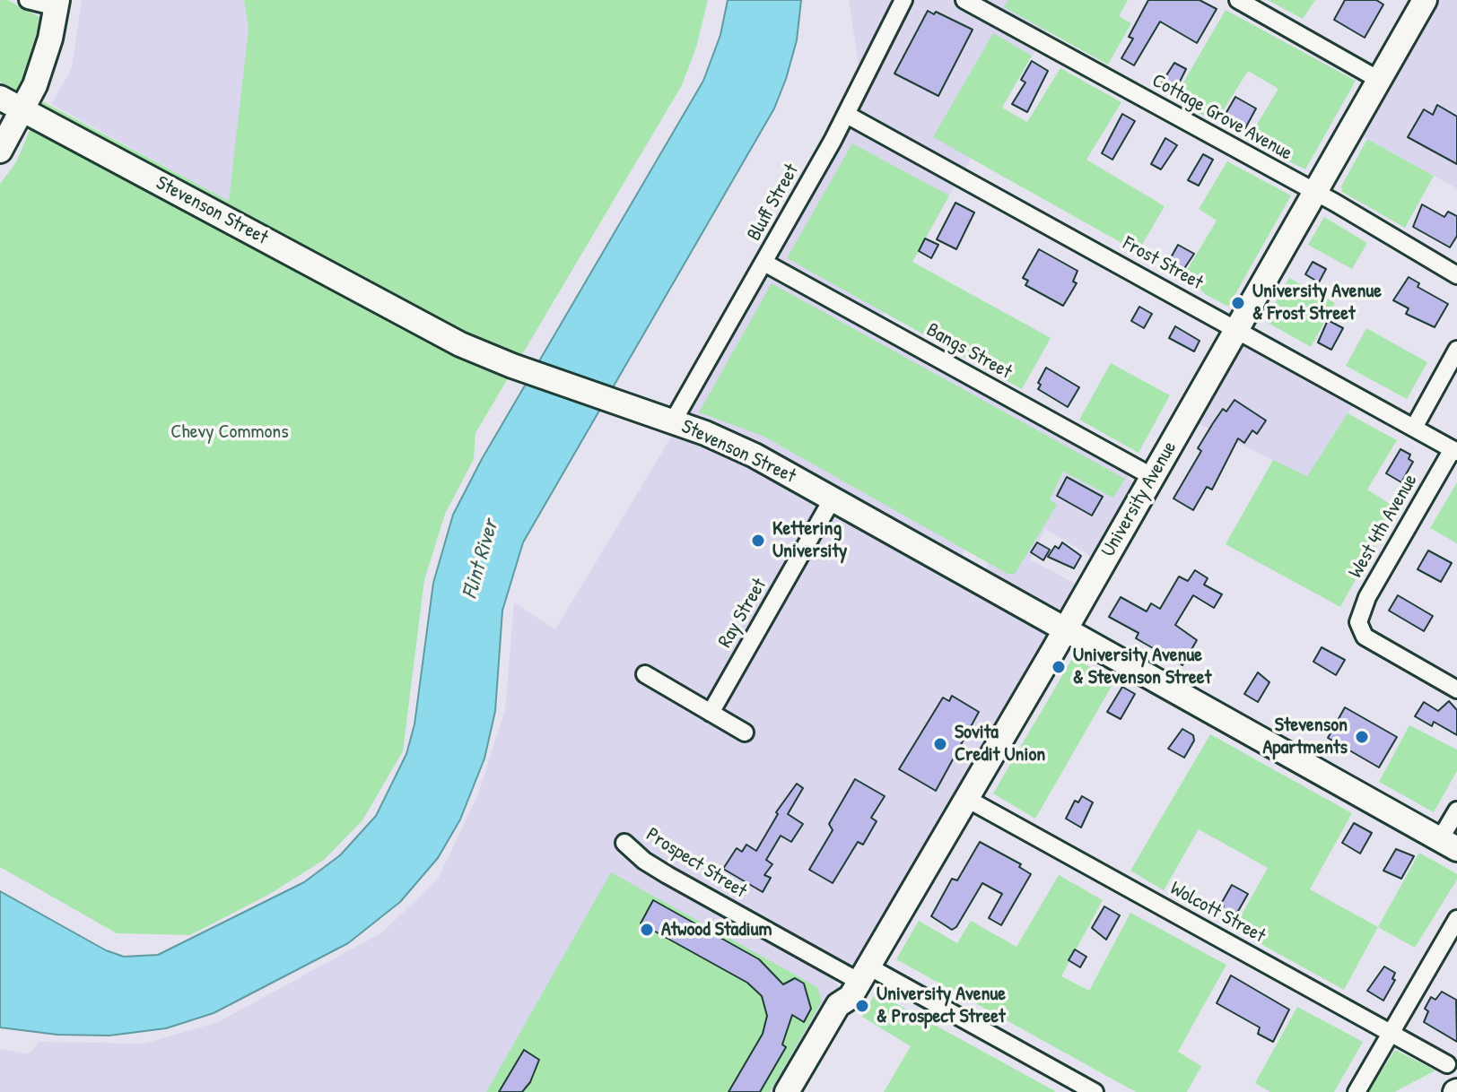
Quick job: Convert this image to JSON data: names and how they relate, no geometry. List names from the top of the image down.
{
  "streets": {
    "street": [
      "Cottage Grove Avenue",
      "Bluff Street",
      "Stevenson Street",
      "Frost Street",
      "Bangs Street",
      "University Avenue",
      "West 4th Avenue",
      "Ray Street",
      "Prospect Street",
      "Wolcott Street"
    ]
  },
  "crossings": [
    ["Cottage Grove Avenue", "University Avenue"],
    ["Bluff Street", "Stevenson Street"],
    ["Bluff Street", "Frost Street"],
    ["Bluff Street", "Bangs Street"],
    ["Stevenson Street", "University Avenue"],
    ["Stevenson Street", "Ray Street"],
    ["Frost Street", "University Avenue"],
    ["Frost Street", "West 4th Avenue"],
    ["Bangs Street", "University Avenue"],
    ["University Avenue", "Prospect Street"],
    ["University Avenue", "Wolcott Street"]
  ],
  "water": ["Flint River"],
  "parks": ["Chevy Commons"],
  "places": [
    "University Avenue & Frost Street",
    "Kettering University",
    "University Avenue & Stevenson Street",
    "Stevenson Apartments",
    "Sovita Credit Union",
    "Atwood Stadium",
    "University Avenue & Prospect Street"
  ]
}
